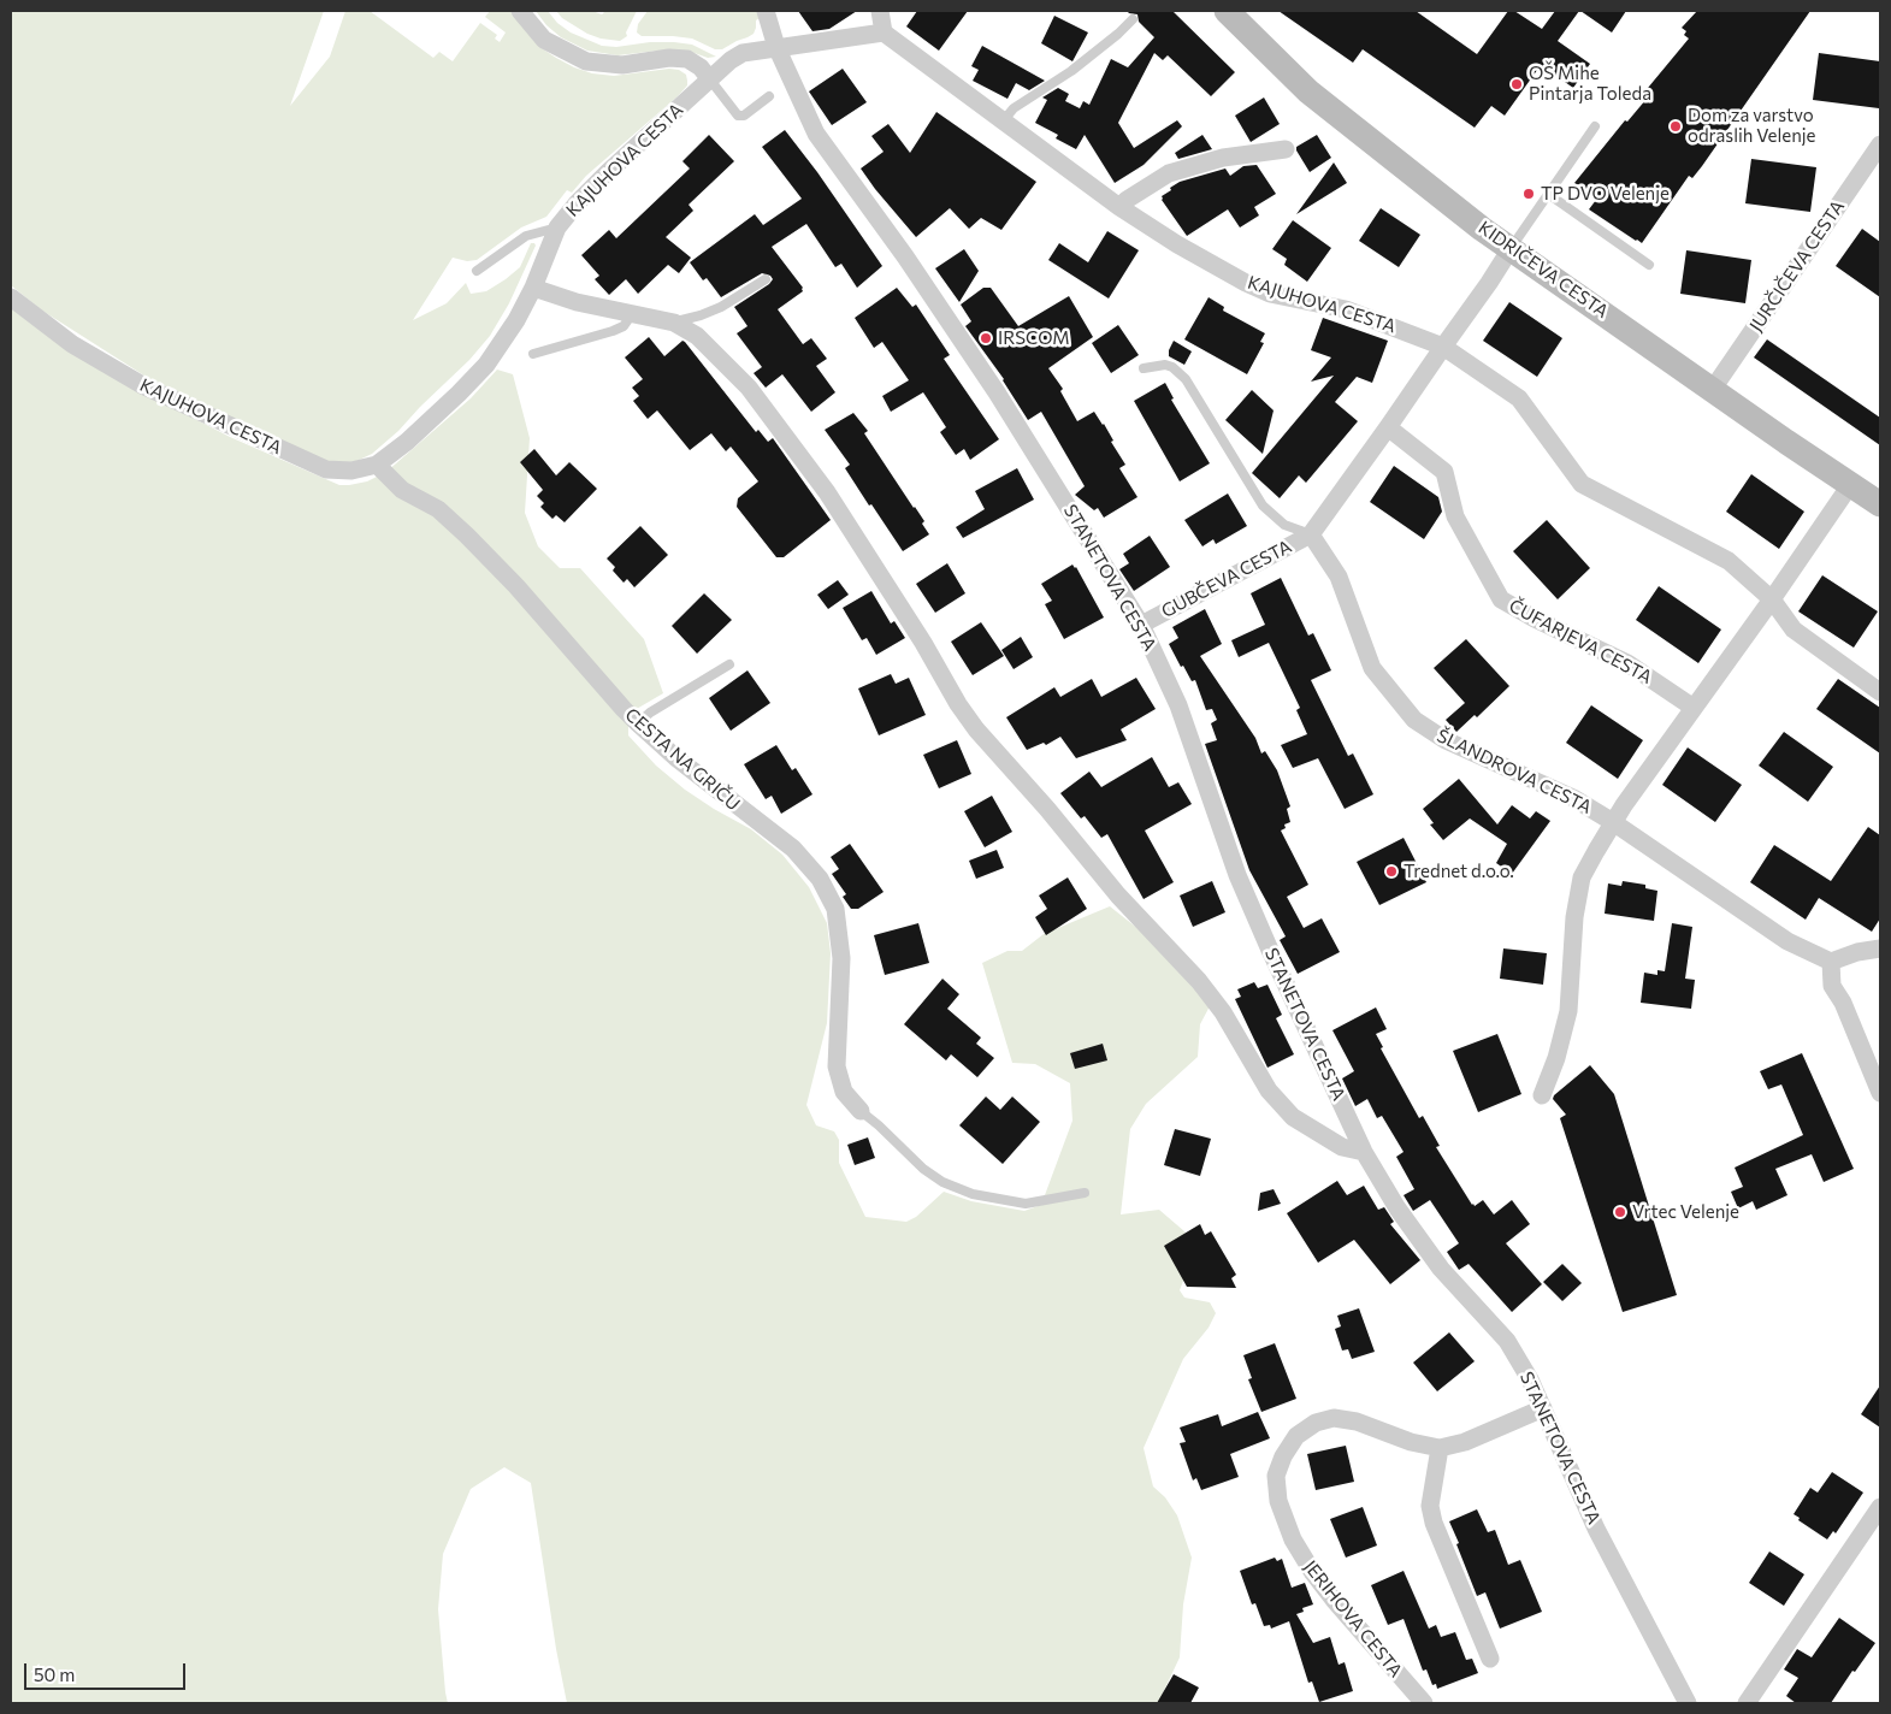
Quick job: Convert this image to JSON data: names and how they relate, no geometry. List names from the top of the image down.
{
  "streets": {
    "main road": ["KIDRIČEVA CESTA"],
    "street": [
      "KAJUHOVA CESTA",
      "JURČIČEVA CESTA",
      "STANETOVA CESTA",
      "GUBČEVA CESTA",
      "ČUFARJEVA CESTA",
      "CESTA NA GRIČU",
      "ŠLANDROVA CESTA",
      "JERIHOVA CESTA"
    ]
  },
  "crossings": [
    ["KAJUHOVA CESTA", "STANETOVA CESTA"],
    ["KAJUHOVA CESTA", "CESTA NA GRIČU"],
    ["JURČIČEVA CESTA", "KIDRIČEVA CESTA"],
    ["STANETOVA CESTA", "GUBČEVA CESTA"],
    ["STANETOVA CESTA", "JERIHOVA CESTA"],
    ["GUBČEVA CESTA", "ŠLANDROVA CESTA"],
    ["ČUFARJEVA CESTA", "ŠLANDROVA CESTA"]
  ],
  "places": [
    "OŠ Mihe Pintarja Toleda",
    "Dom za varstvo odraslih Velenje",
    "TP DVO Velenje",
    "IRSCOM",
    "Trednet d.o.o.",
    "Vrtec Velenje"
  ],
  "scale_bar": "50 m"
}
